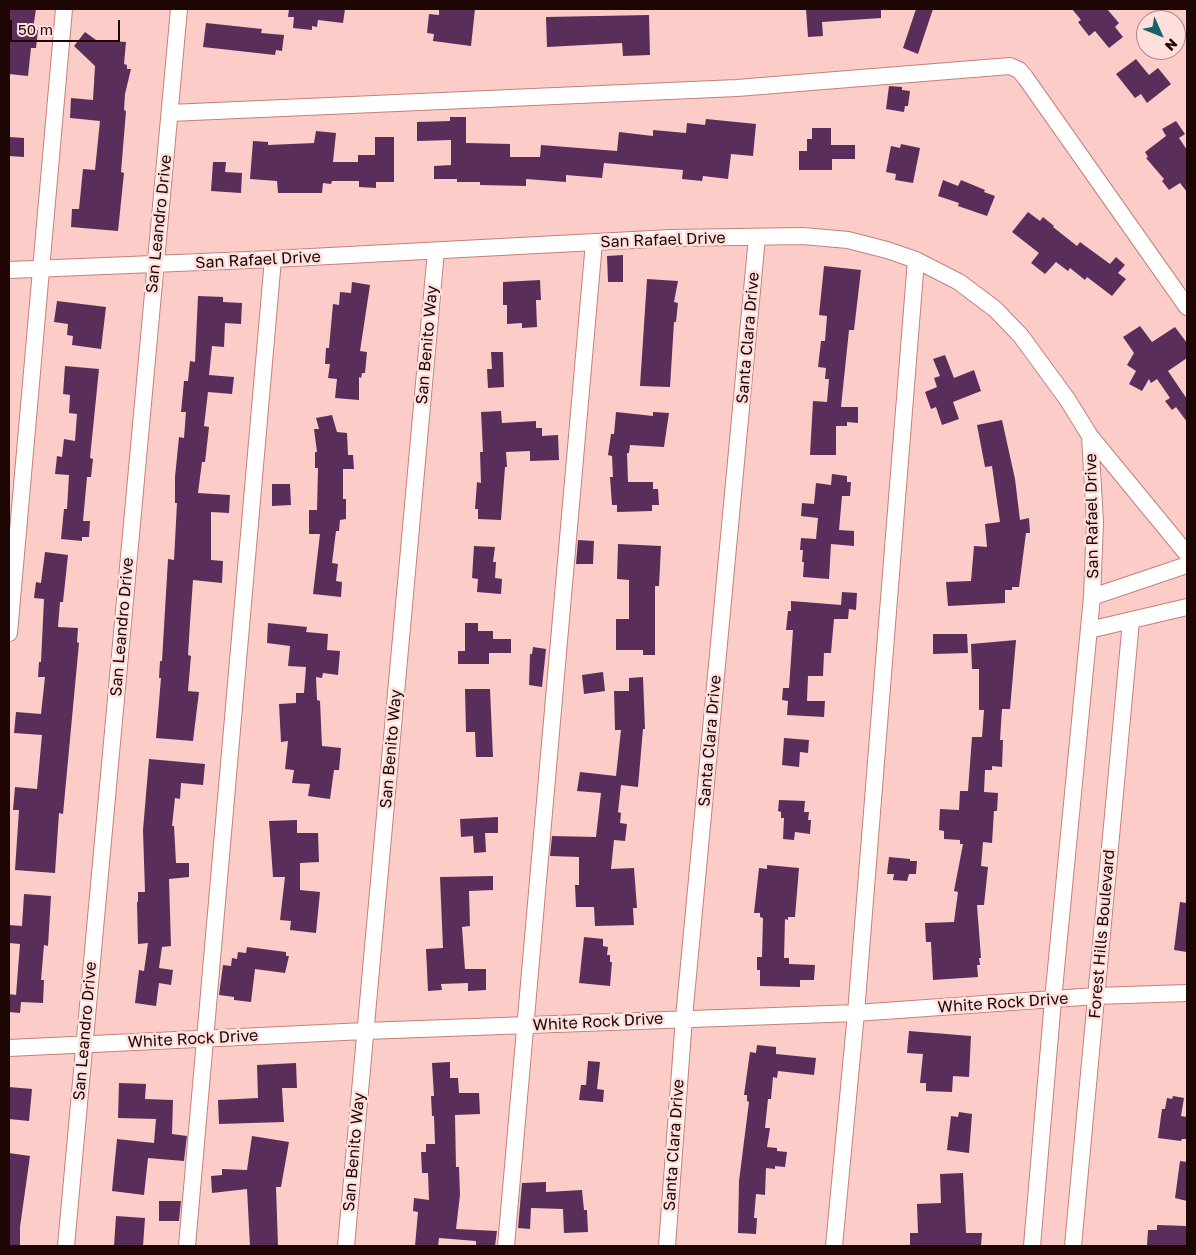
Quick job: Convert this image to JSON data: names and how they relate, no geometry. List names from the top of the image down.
{
  "streets": {
    "street": [
      "San Leandro Drive",
      "San Rafael Drive",
      "Santa Clara Drive",
      "San Benito Way",
      "Forest Hills Boulevard",
      "White Rock Drive"
    ]
  },
  "crossings": [
    ["San Leandro Drive", "San Rafael Drive"],
    ["San Leandro Drive", "White Rock Drive"],
    ["San Rafael Drive", "Santa Clara Drive"],
    ["San Rafael Drive", "San Benito Way"],
    ["Santa Clara Drive", "White Rock Drive"],
    ["San Benito Way", "White Rock Drive"],
    ["Forest Hills Boulevard", "White Rock Drive"]
  ],
  "scale_bar": "50 m",
  "north": "bottom right"
}
